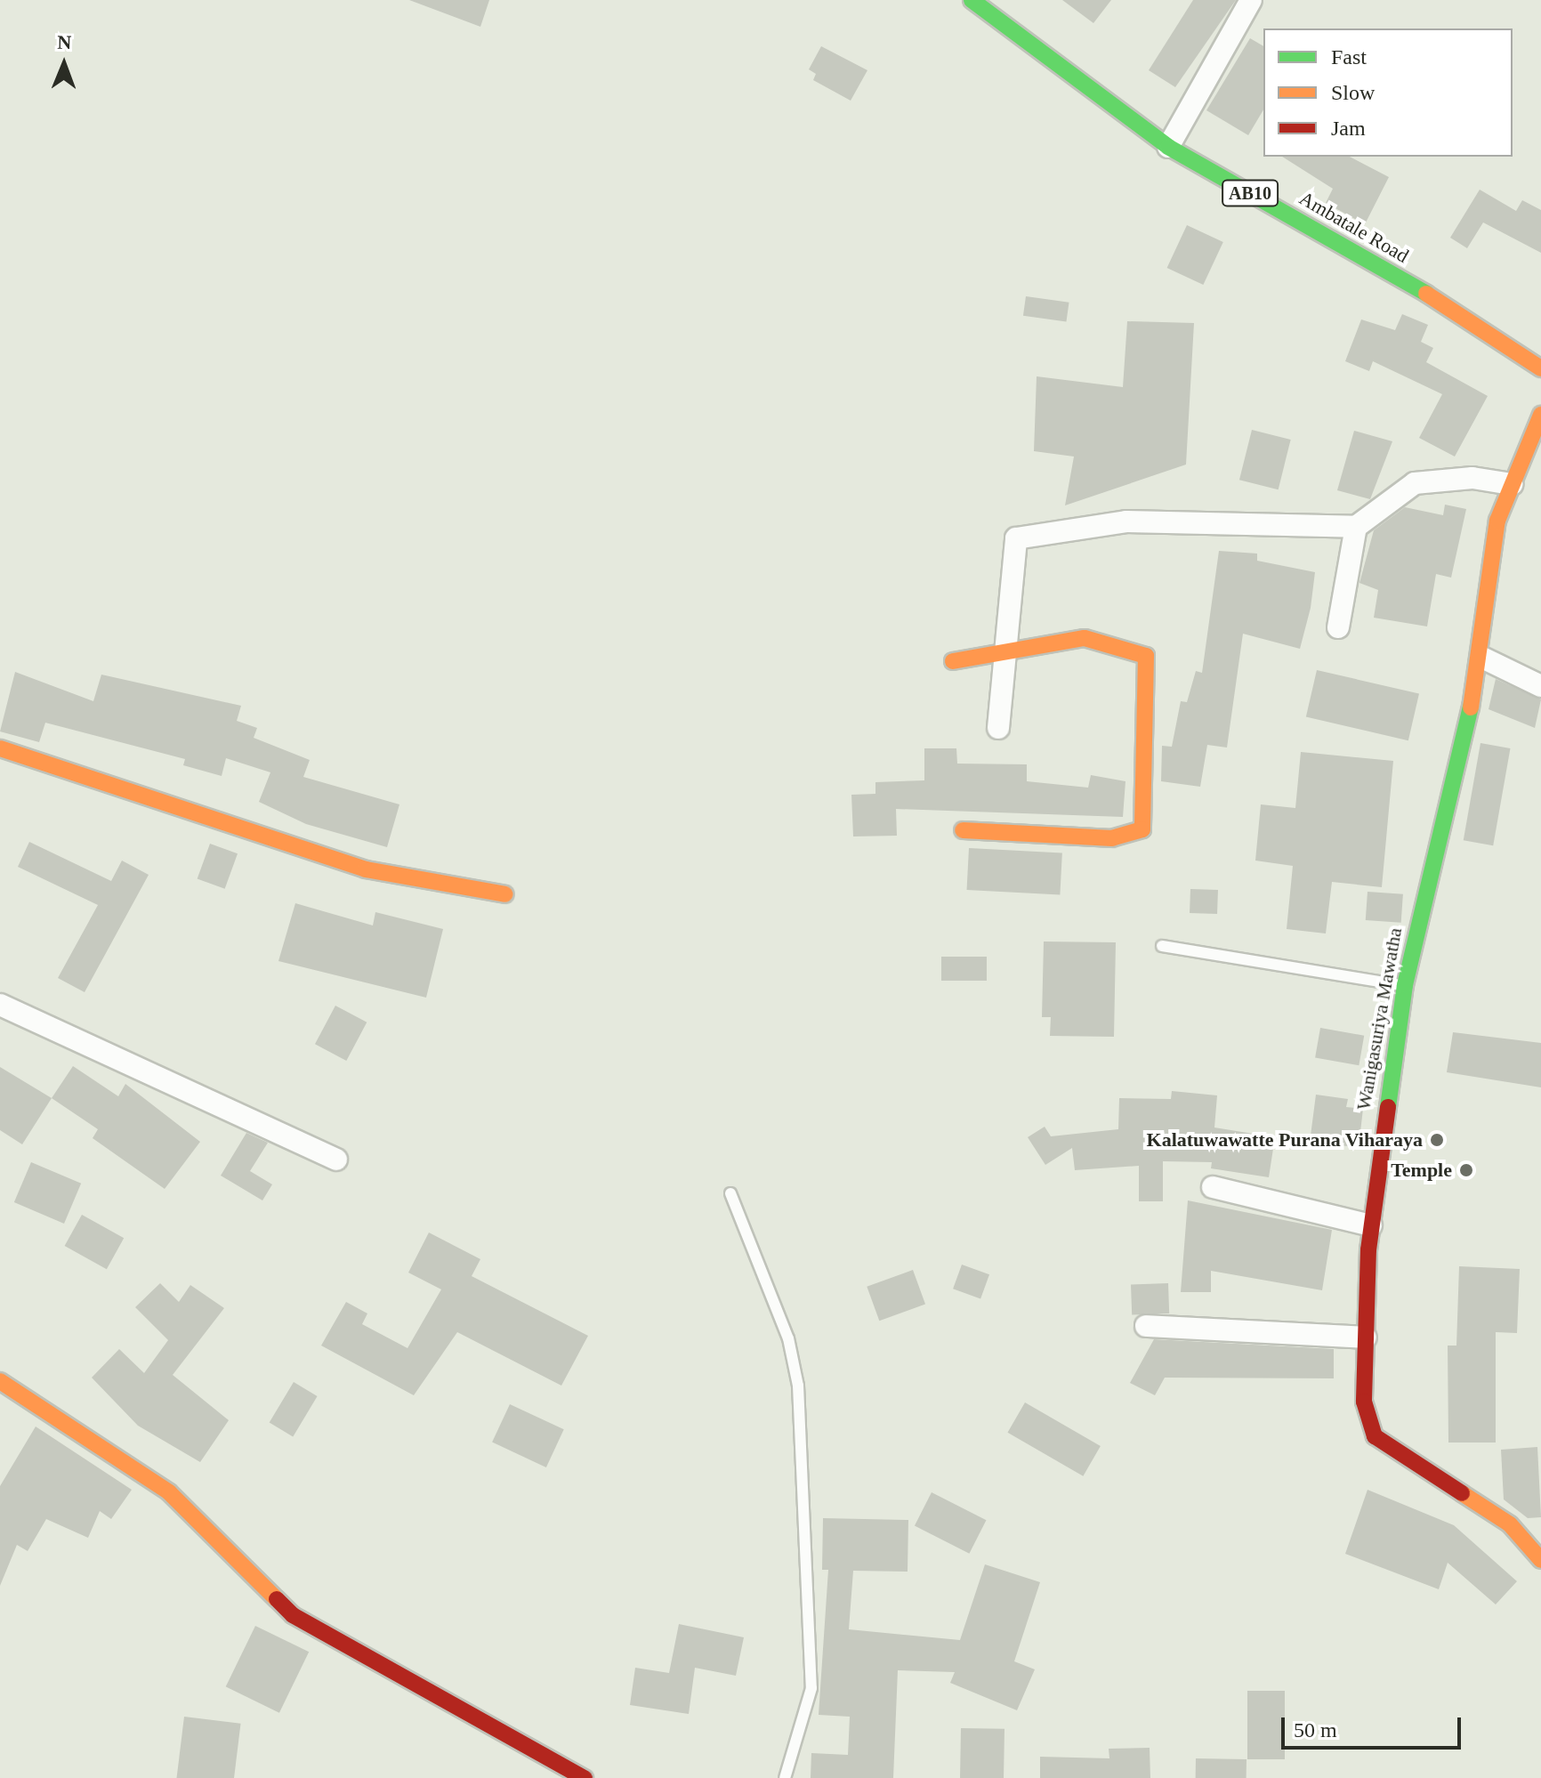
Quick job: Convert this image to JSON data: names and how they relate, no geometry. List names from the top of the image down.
{
  "streets": {
    "street": ["AB10", "Ambatale Road", "Wanigasuriya Mawatha"]
  },
  "places": ["Kalatuwawatte Purana Viharaya", "Temple"],
  "legend": ["Fast", "Slow", "Jam"],
  "scale_bar": "50 m",
  "north": "top"
}
